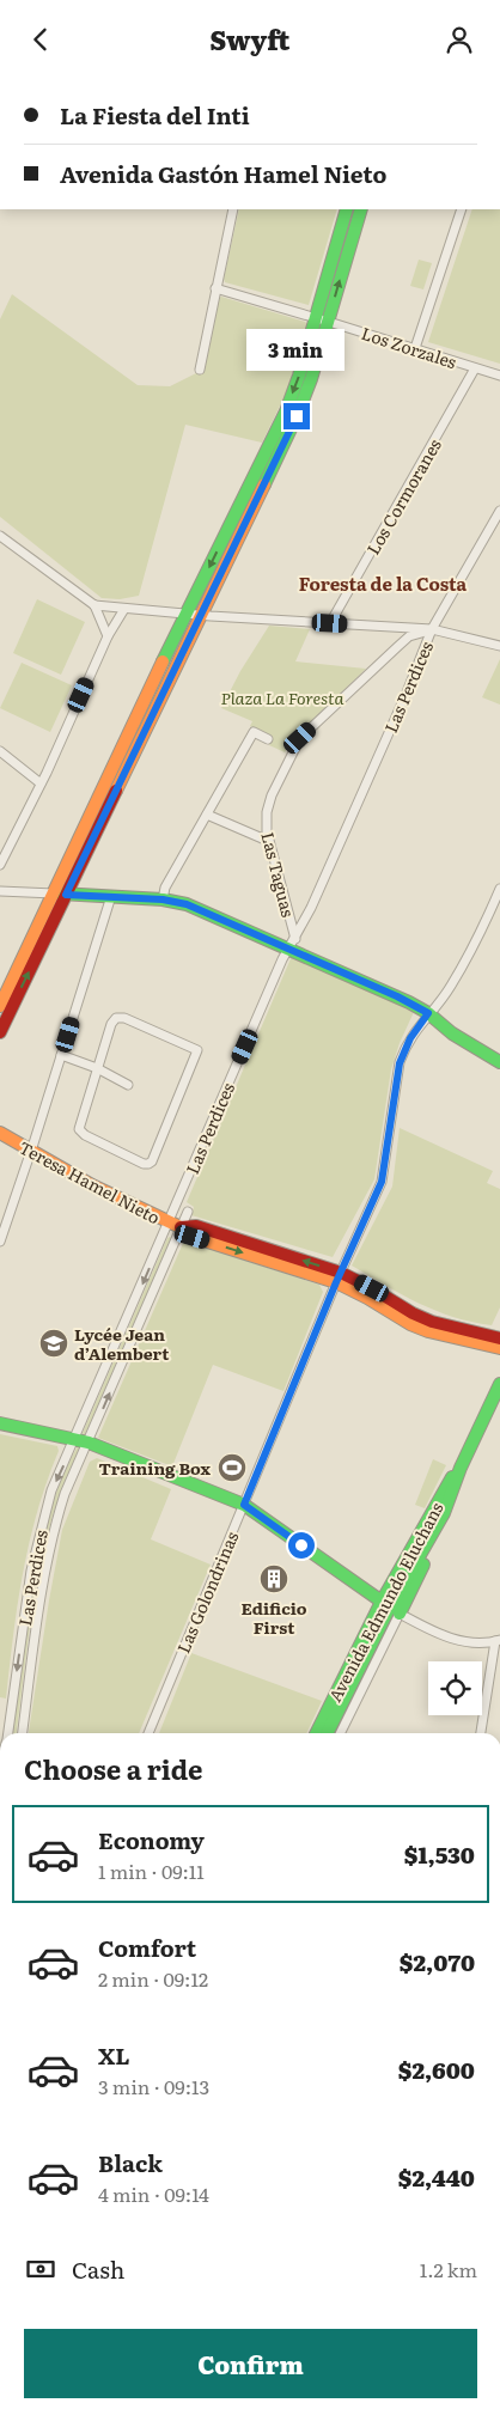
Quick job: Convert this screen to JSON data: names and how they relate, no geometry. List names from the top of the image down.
{
  "streets": {
    "main road": ["Teresa Hamel Nieto", "Avenida Edmundo Eluchans"],
    "street": [
      "Los Zorzales",
      "Los Cormoranes",
      "Las Perdices",
      "Las Taguas",
      "Las Golondrinas"
    ]
  },
  "crossings": [
    ["Los Zorzales", "Los Cormoranes"],
    ["Las Perdices", "Las Taguas"],
    ["Las Perdices", "Teresa Hamel Nieto"],
    ["Teresa Hamel Nieto", "Las Golondrinas"]
  ],
  "districts": ["Foresta de la Costa"],
  "parks": ["Plaza La Foresta"],
  "places": {
    "school or university": ["Lycée Jean d’Alembert"],
    "sports": ["Training Box"],
    "building": ["Edificio First"]
  },
  "page": {
    "header": "Swyft",
    "banner": ["La Fiesta del Inti", "Avenida Gastón Hamel Nieto"],
    "bubble": "3 min",
    "heading": "Choose a ride",
    "list": [
      {
        "name": "Economy",
        "note": "1 min · 09:11",
        "value": "$1,530"
      },
      {
        "name": "Comfort",
        "note": "2 min · 09:12",
        "value": "$2,070"
      },
      {
        "name": "XL",
        "note": "3 min · 09:13",
        "value": "$2,600"
      },
      {
        "name": "Black",
        "note": "4 min · 09:14",
        "value": "$2,440"
      }
    ],
    "pay": ["Cash", "1.2 km"],
    "buttons": "Confirm"
  }
}
